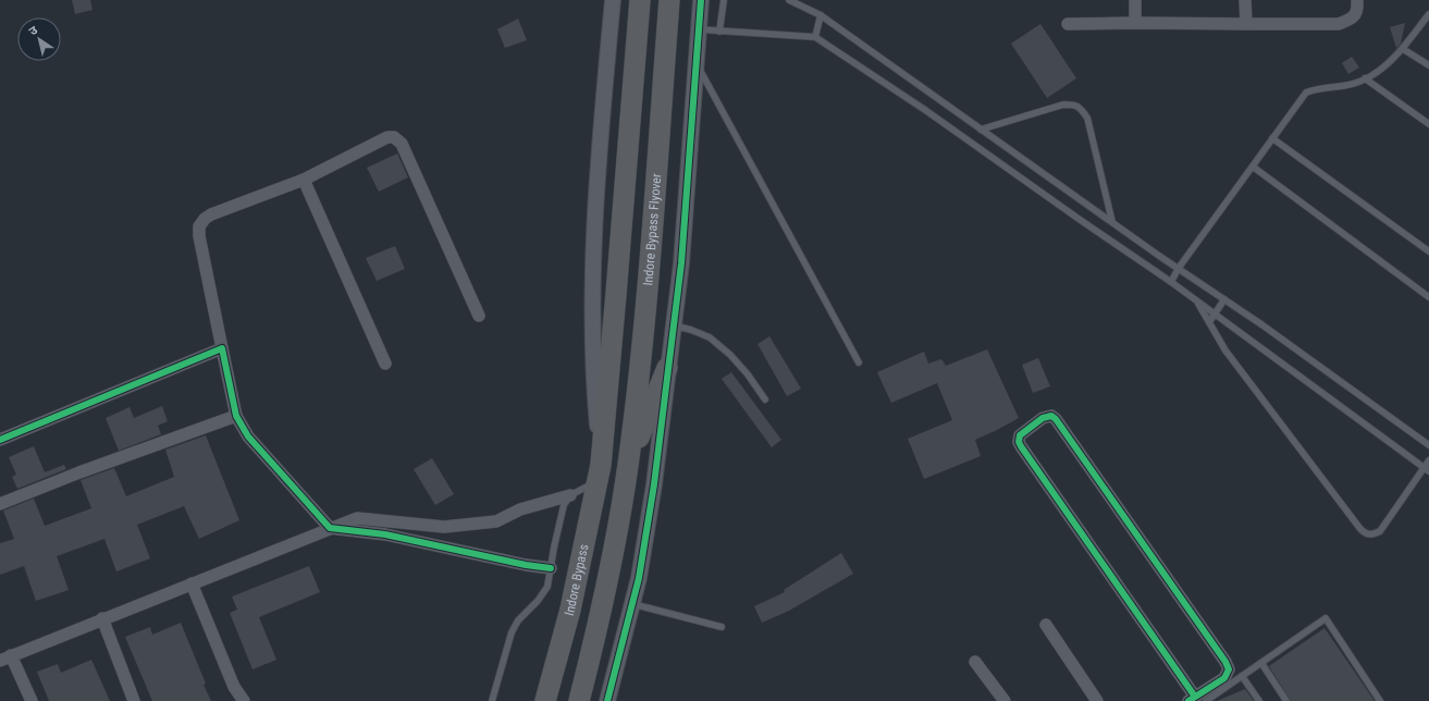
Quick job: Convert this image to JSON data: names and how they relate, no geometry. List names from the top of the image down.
{
  "streets": {
    "highway": ["Indore Bypass Flyover", "Indore Bypass"]
  },
  "north": "top left"
}
